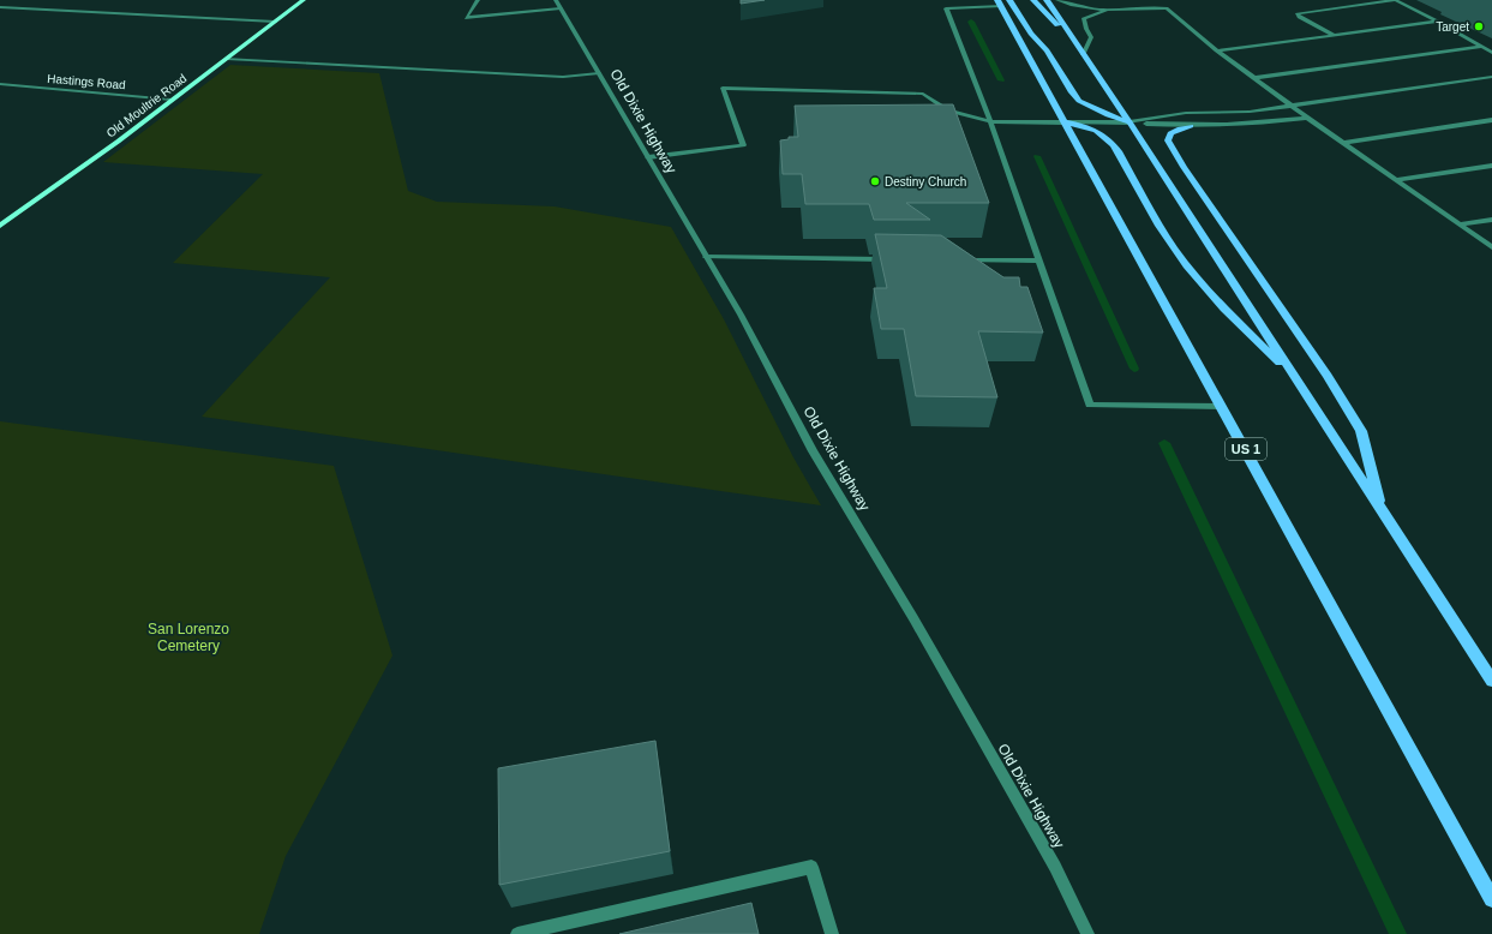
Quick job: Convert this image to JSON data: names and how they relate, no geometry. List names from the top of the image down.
{
  "streets": {
    "main road": ["Old Moultrie Road", "US 1"],
    "street": ["Hastings Road", "Old Dixie Highway"]
  },
  "crossings": [
    ["Hastings Road", "Old Moultrie Road"]
  ],
  "parks": ["San Lorenzo Cemetery"],
  "places": ["Target", "Destiny Church"]
}
